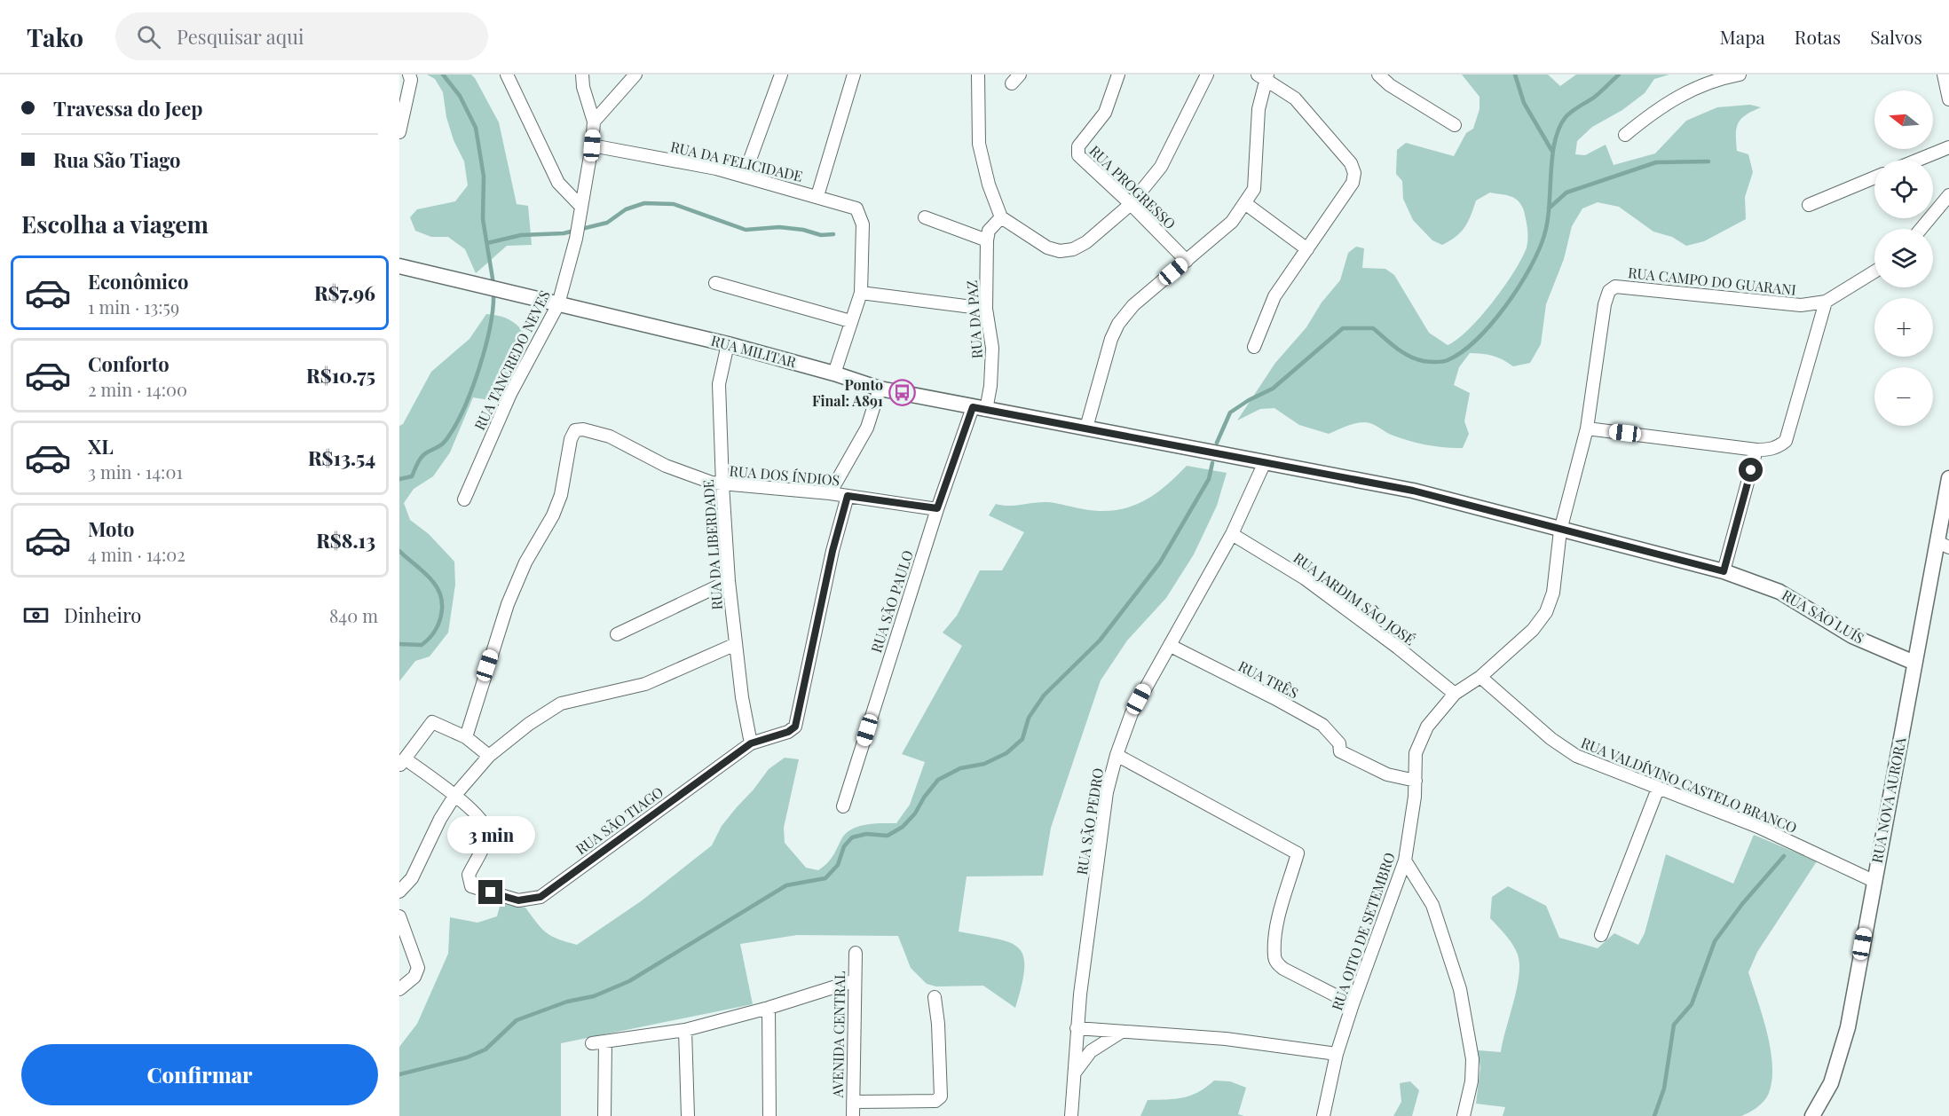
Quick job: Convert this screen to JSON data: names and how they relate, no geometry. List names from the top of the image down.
{
  "streets": {
    "street": [
      "RUA DA FELICIDADE",
      "RUA PROGRESSO",
      "RUA CAMPO DO GUARANI",
      "RUA DA PAZ",
      "RUA MILITAR",
      "RUA TANCREDO NEVES",
      "RUA DOS ÍNDIOS",
      "RUA DA LIBERDADE",
      "RUA JARDIM SÃO JOSÉ",
      "RUA SÃO PAULO",
      "RUA SÃO LUÍS",
      "RUA TRÊS",
      "RUA VALDÍVINO CASTELO BRANCO",
      "RUA NOVA AURORA",
      "RUA SÃO TIAGO",
      "RUA SÃO PEDRO",
      "RUA OITO DE SETEMBRO",
      "AVENIDA CENTRAL"
    ]
  },
  "crossings": [
    ["RUA DA FELICIDADE", "RUA TANCREDO NEVES"],
    ["RUA CAMPO DO GUARANI", "RUA OITO DE SETEMBRO"],
    ["RUA DA PAZ", "RUA MILITAR"],
    ["RUA DA PAZ", "RUA SÃO PAULO"],
    ["RUA MILITAR", "RUA TANCREDO NEVES"],
    ["RUA MILITAR", "RUA DA LIBERDADE"],
    ["RUA MILITAR", "RUA SÃO PAULO"],
    ["RUA MILITAR", "RUA SÃO LUÍS"],
    ["RUA MILITAR", "RUA SÃO PEDRO"],
    ["RUA DOS ÍNDIOS", "RUA DA LIBERDADE"],
    ["RUA DOS ÍNDIOS", "RUA SÃO PAULO"],
    ["RUA DOS ÍNDIOS", "RUA SÃO TIAGO"],
    ["RUA DA LIBERDADE", "RUA SÃO TIAGO"],
    ["RUA JARDIM SÃO JOSÉ", "RUA SÃO PEDRO"],
    ["RUA JARDIM SÃO JOSÉ", "RUA OITO DE SETEMBRO"],
    ["RUA SÃO LUÍS", "RUA NOVA AURORA"],
    ["RUA SÃO LUÍS", "RUA SÃO PEDRO"],
    ["RUA SÃO LUÍS", "RUA OITO DE SETEMBRO"],
    ["RUA TRÊS", "RUA SÃO PEDRO"],
    ["RUA TRÊS", "RUA OITO DE SETEMBRO"],
    ["RUA VALDÍVINO CASTELO BRANCO", "RUA NOVA AURORA"],
    ["RUA VALDÍVINO CASTELO BRANCO", "RUA OITO DE SETEMBRO"]
  ],
  "places": {
    "bus stop": ["Ponto Final: A891"]
  },
  "north": "left",
  "page": {
    "header": "Tako",
    "search": "Pesquisar aqui",
    "nav": ["Mapa", "Rotas", "Salvos"],
    "banner": ["Travessa do Jeep", "Rua São Tiago"],
    "map_buttons": ["+", "−"],
    "heading": "Escolha a viagem",
    "list": [
      {
        "name": "Econômico",
        "note": "1 min · 13:59",
        "value": "R$7.96"
      },
      {
        "name": "Conforto",
        "note": "2 min · 14:00",
        "value": "R$10.75"
      },
      {
        "name": "XL",
        "note": "3 min · 14:01",
        "value": "R$13.54"
      },
      {
        "name": "Moto",
        "note": "4 min · 14:02",
        "value": "R$8.13"
      }
    ],
    "pay": ["Dinheiro", "840 m"],
    "bubble": "3 min",
    "buttons": "Confirmar"
  }
}
